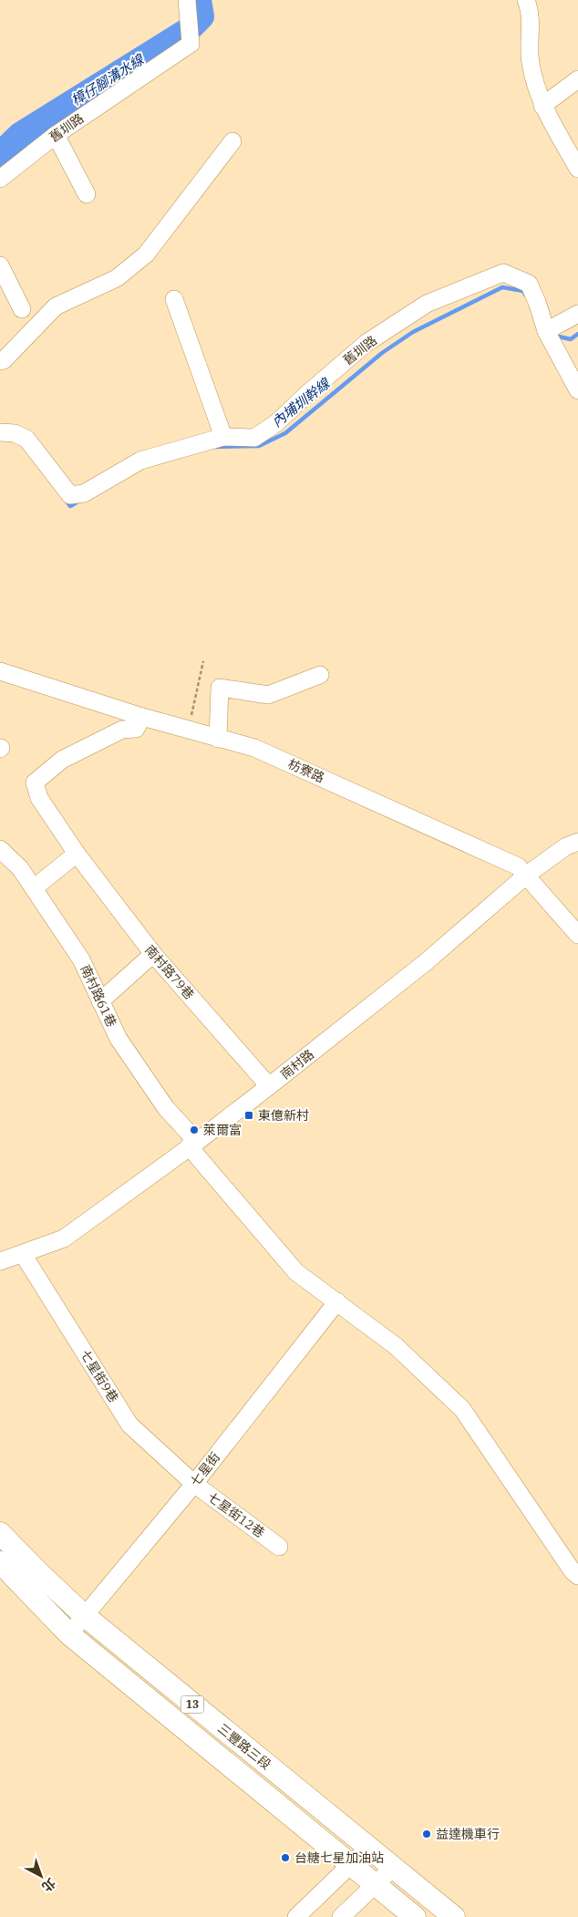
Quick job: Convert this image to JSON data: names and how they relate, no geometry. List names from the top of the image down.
{
  "streets": {
    "main road": ["13", "三豐路三段"],
    "street": [
      "舊圳路",
      "枋寮路",
      "南村路79巷",
      "南村路61巷",
      "南村路",
      "七星街9巷",
      "七星街",
      "七星街12巷"
    ]
  },
  "crossings": [
    ["枋寮路", "南村路79巷"],
    ["枋寮路", "南村路"],
    ["南村路79巷", "南村路"],
    ["南村路61巷", "南村路"],
    ["南村路61巷", "七星街"],
    ["南村路", "七星街9巷"],
    ["七星街9巷", "七星街"],
    ["七星街9巷", "七星街12巷"],
    ["七星街", "七星街12巷"],
    ["七星街", "三豐路三段"]
  ],
  "water": ["樟仔腳溝水線", "內埔圳幹線"],
  "places": {
    "transit": ["東億新村"],
    "other": ["萊爾富", "益達機車行", "台糖七星加油站"]
  },
  "north": "bottom right"
}
